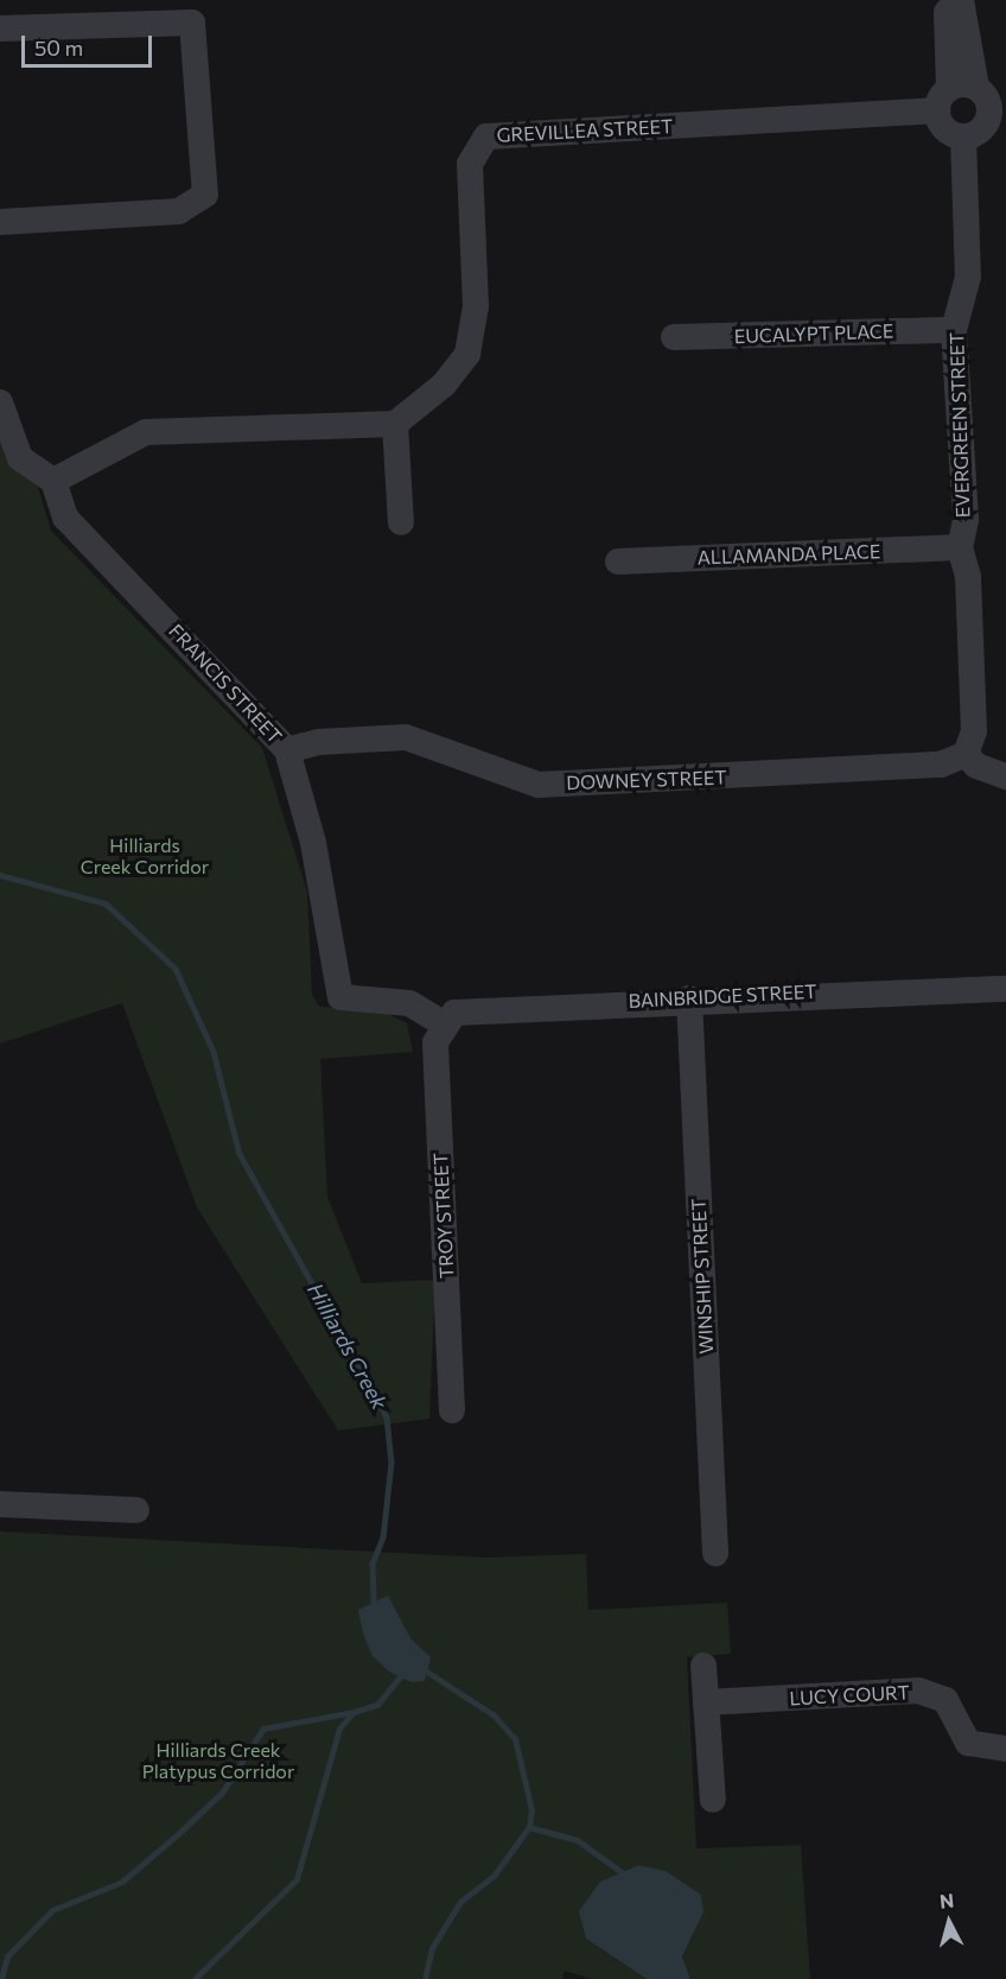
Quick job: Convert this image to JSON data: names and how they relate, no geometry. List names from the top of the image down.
{
  "streets": {
    "street": [
      "GREVILLEA STREET",
      "EUCALYPT PLACE",
      "EVERGREEN STREET",
      "ALLAMANDA PLACE",
      "FRANCIS STREET",
      "DOWNEY STREET",
      "BAINBRIDGE STREET",
      "TROY STREET",
      "WINSHIP STREET",
      "LUCY COURT"
    ]
  },
  "crossings": [
    ["EUCALYPT PLACE", "EVERGREEN STREET"],
    ["EVERGREEN STREET", "ALLAMANDA PLACE"],
    ["EVERGREEN STREET", "DOWNEY STREET"],
    ["FRANCIS STREET", "DOWNEY STREET"],
    ["FRANCIS STREET", "BAINBRIDGE STREET"],
    ["FRANCIS STREET", "TROY STREET"],
    ["BAINBRIDGE STREET", "TROY STREET"],
    ["BAINBRIDGE STREET", "WINSHIP STREET"]
  ],
  "water": ["Hilliards Creek"],
  "parks": ["Hilliards Creek Corridor", "Hilliards Creek Platypus Corridor"],
  "scale_bar": "50 m",
  "north": "top"
}
